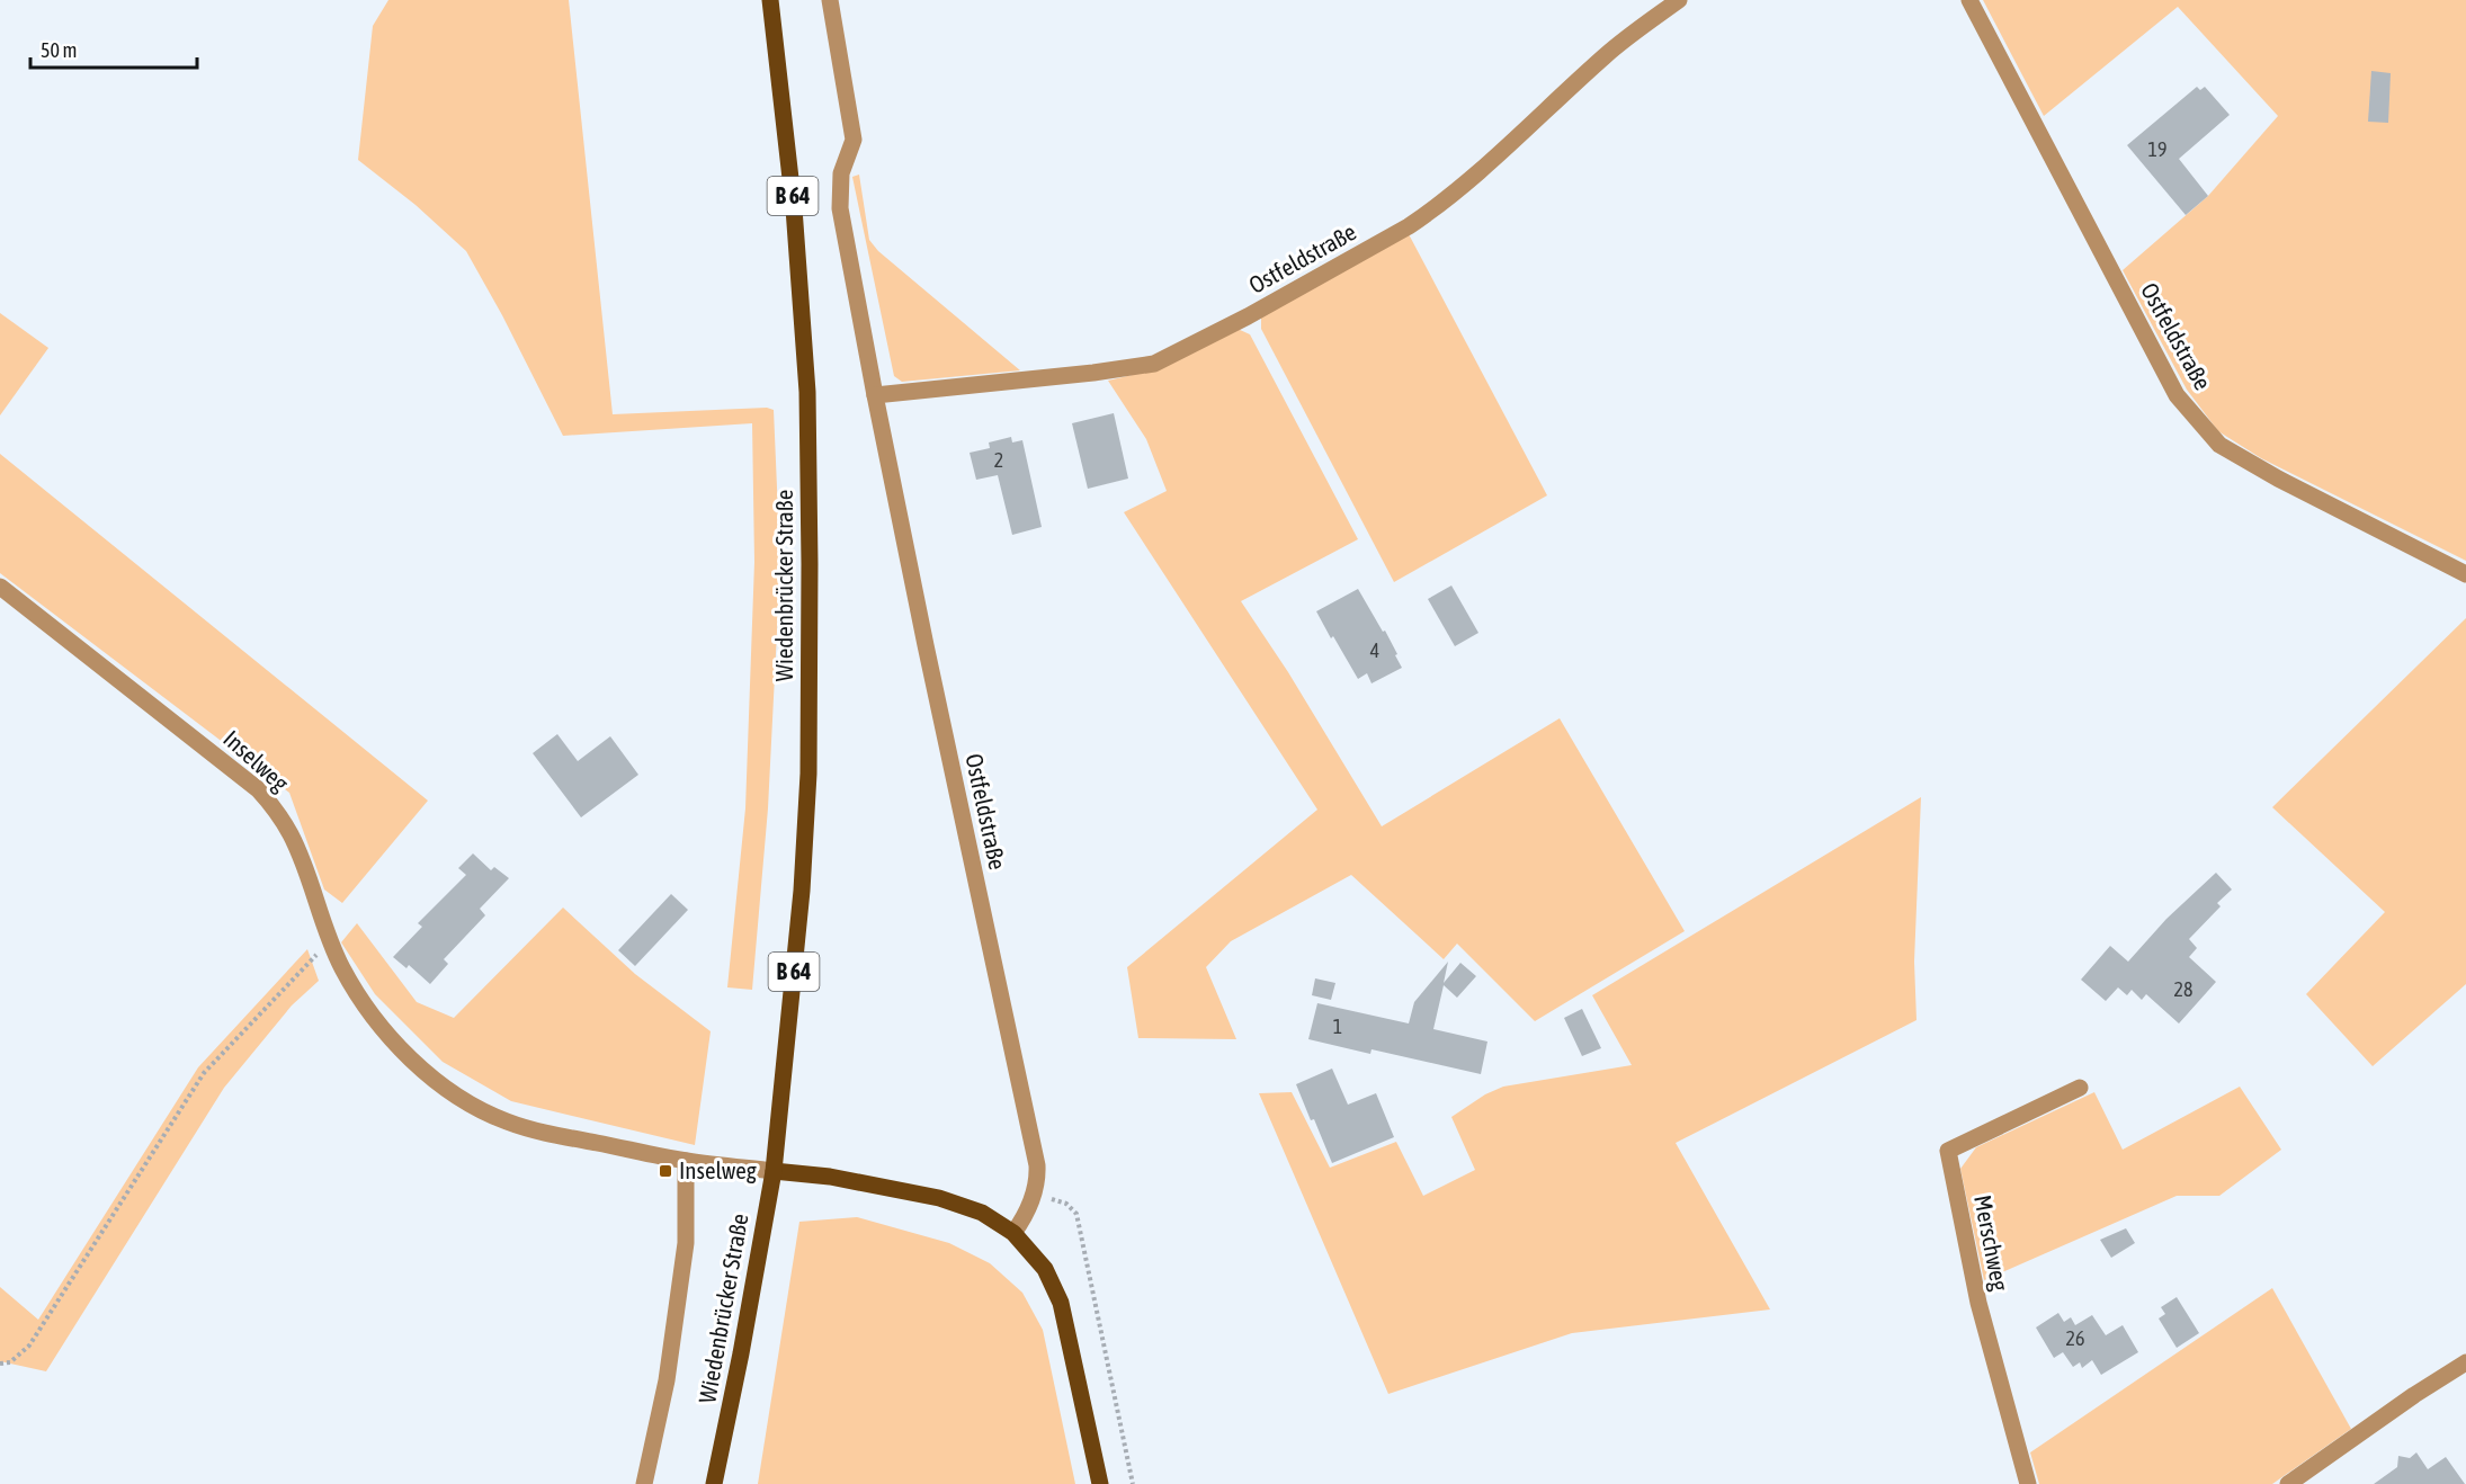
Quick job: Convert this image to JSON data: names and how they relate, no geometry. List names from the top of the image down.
{
  "streets": {
    "main road": ["B 64", "Wiedenbrücker Straße"],
    "street": ["Ostfeldstraße", "Inselweg", "Merschweg"]
  },
  "crossings": [
    ["Wiedenbrücker Straße", "Inselweg"]
  ],
  "places": {
    "transit": ["Inselweg"]
  },
  "house_numbers": [
    "19",
    "2",
    "4",
    "28",
    "1",
    "26"
  ],
  "scale_bar": "50 m"
}
